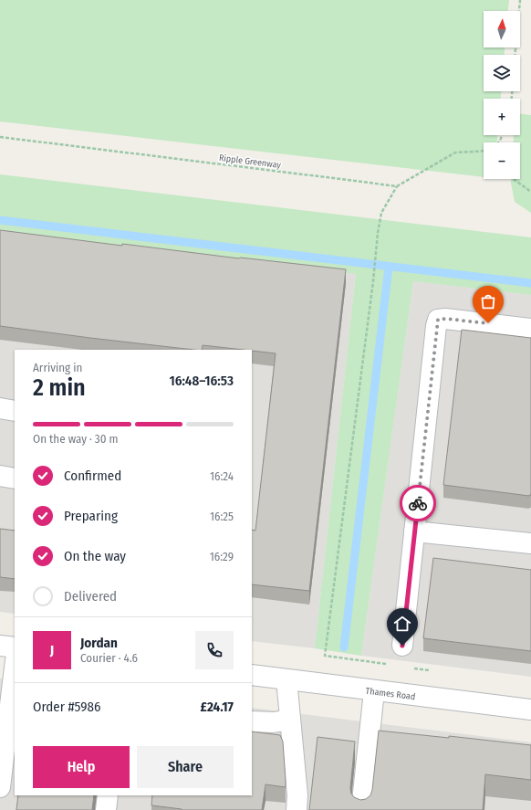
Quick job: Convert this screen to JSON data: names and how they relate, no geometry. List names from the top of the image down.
{
  "streets": {
    "street": ["Thames Road"],
    "path": ["Ripple Greenway"]
  },
  "north": "top",
  "page": {
    "map_buttons": ["+", "−"],
    "heading": ["2 min", "Arriving in", "16:48–16:53"],
    "panel": [
      "Jordan",
      "Courier · 4.6",
      "Order #5986",
      "£24.17"
    ],
    "bar": "On the way · 30 m",
    "list": [
      ["Confirmed", "16:24"],
      ["Preparing", "16:25"],
      ["On the way", "16:29"],
      "Delivered"
    ],
    "round": "J",
    "buttons": ["Help", "Share"]
  }
}
